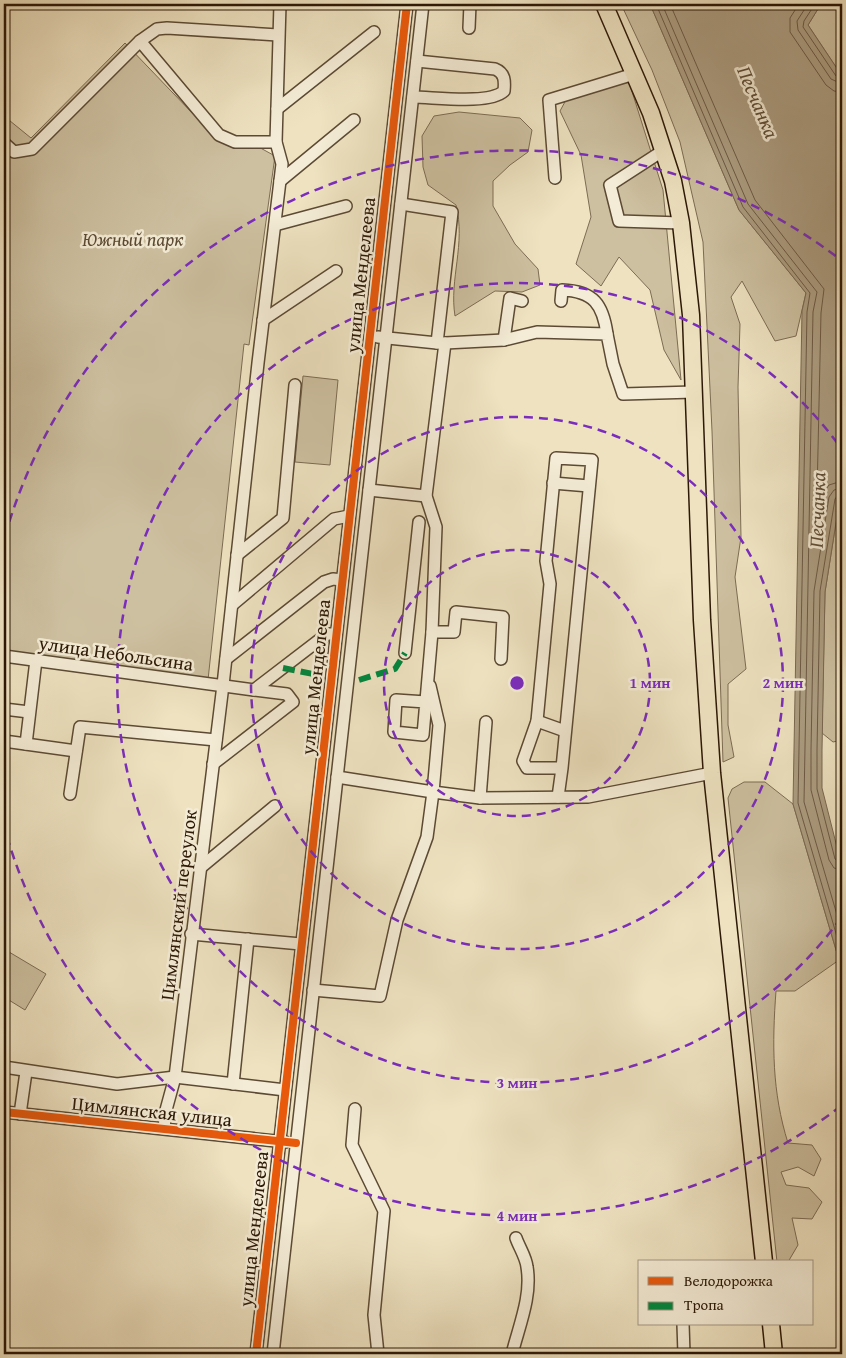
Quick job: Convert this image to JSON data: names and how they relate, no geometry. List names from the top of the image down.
{
  "streets": {
    "street": [
      "улица Менделеева",
      "улица Небольсина",
      "Цимлянский переулок",
      "Цимлянская улица"
    ]
  },
  "crossings": [
    ["улица Менделеева", "Цимлянская улица"],
    ["улица Небольсина", "Цимлянский переулок"],
    ["Цимлянский переулок", "Цимлянская улица"]
  ],
  "water": ["Песчанка"],
  "parks": ["Южный парк"],
  "legend": ["Велодорожка", "Тропа"],
  "rings": [
    "1 мин",
    "2 мин",
    "3 мин",
    "4 мин"
  ]
}
